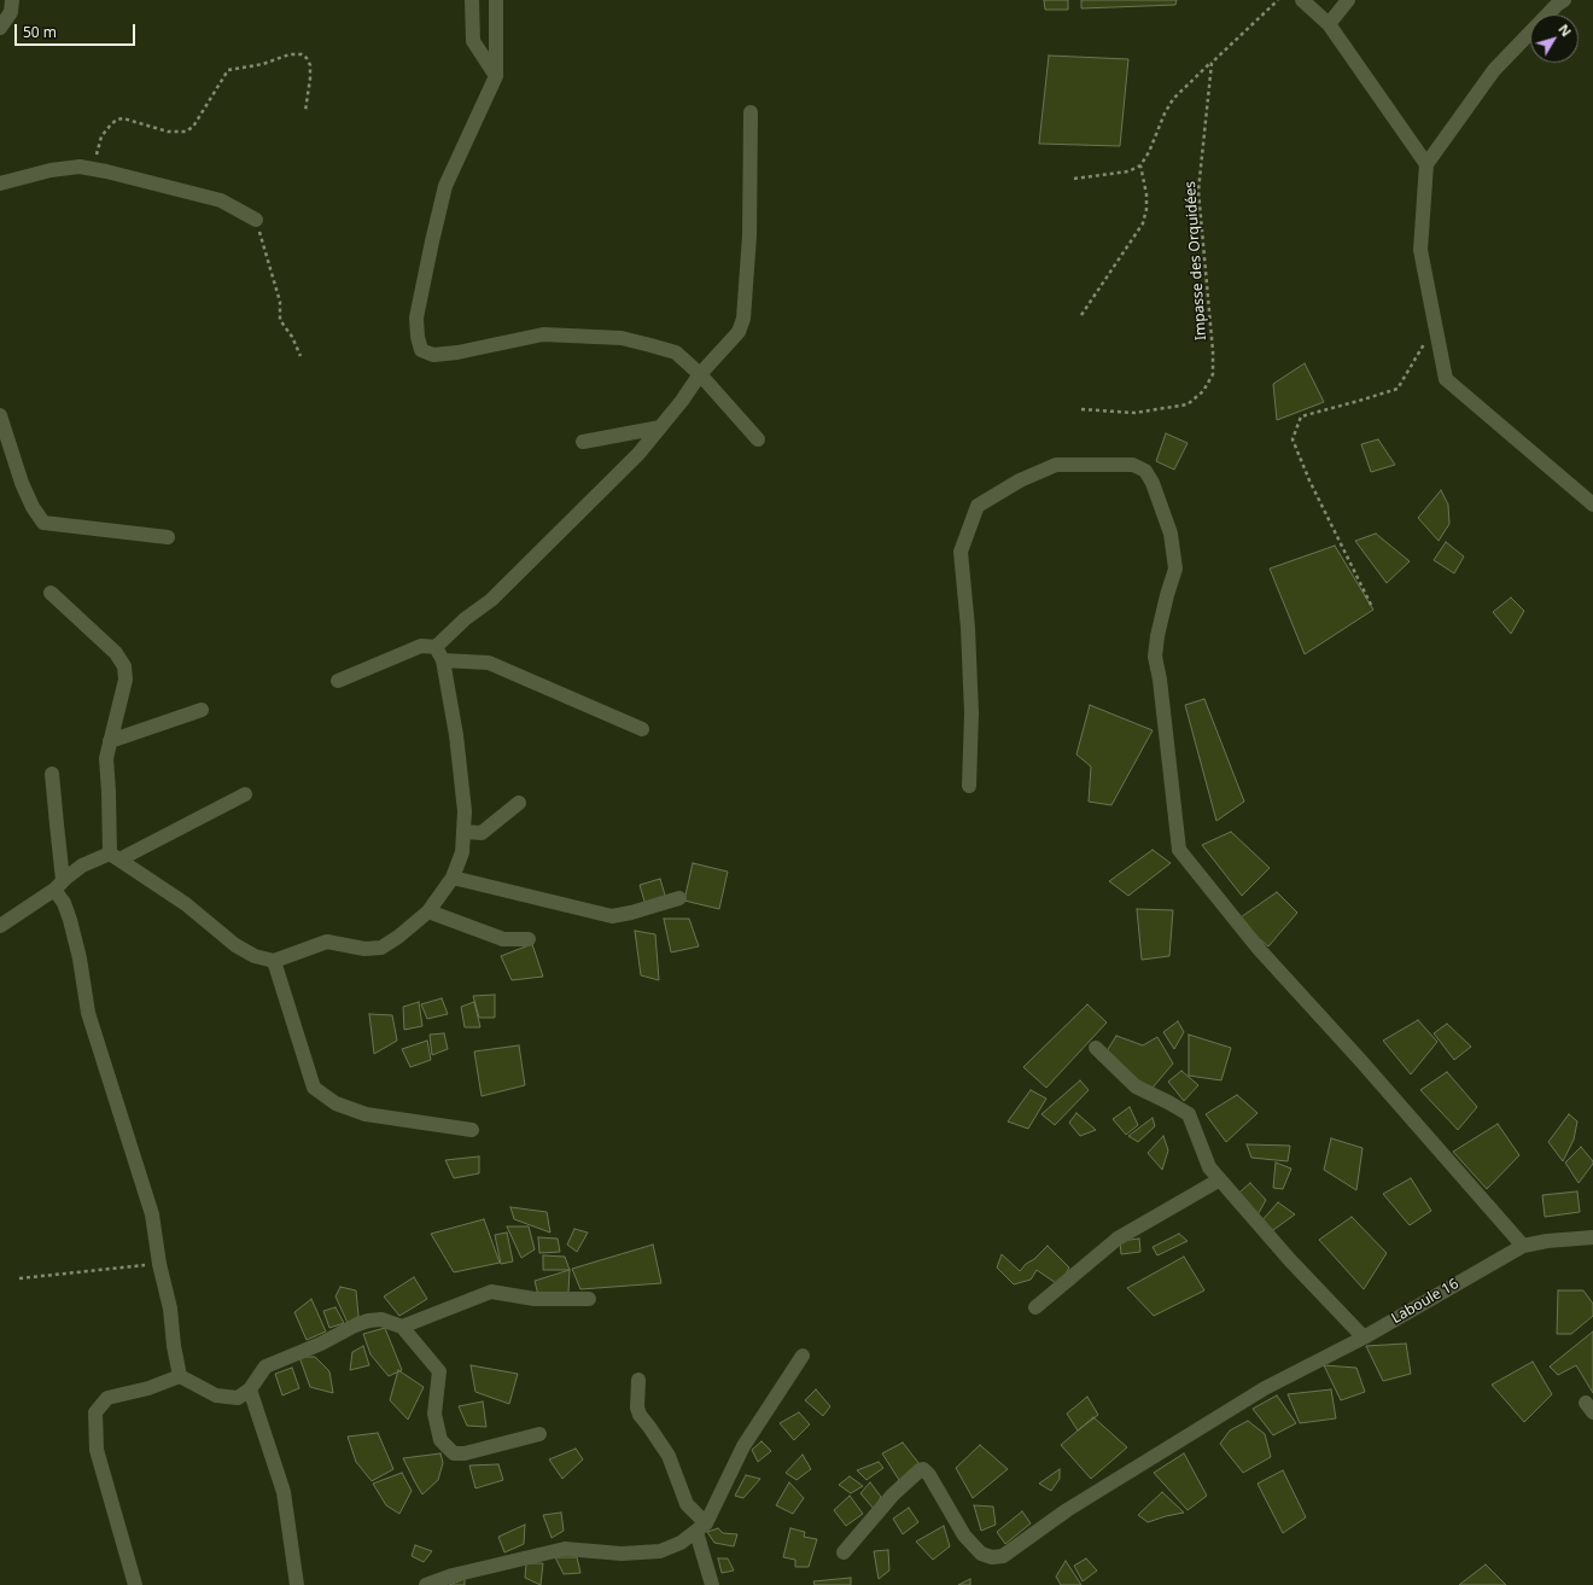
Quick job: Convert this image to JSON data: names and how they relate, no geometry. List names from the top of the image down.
{
  "streets": {
    "street": ["Laboule 16"],
    "path": ["Impasse des Orquidées"]
  },
  "scale_bar": "50 m",
  "north": "top right"
}
